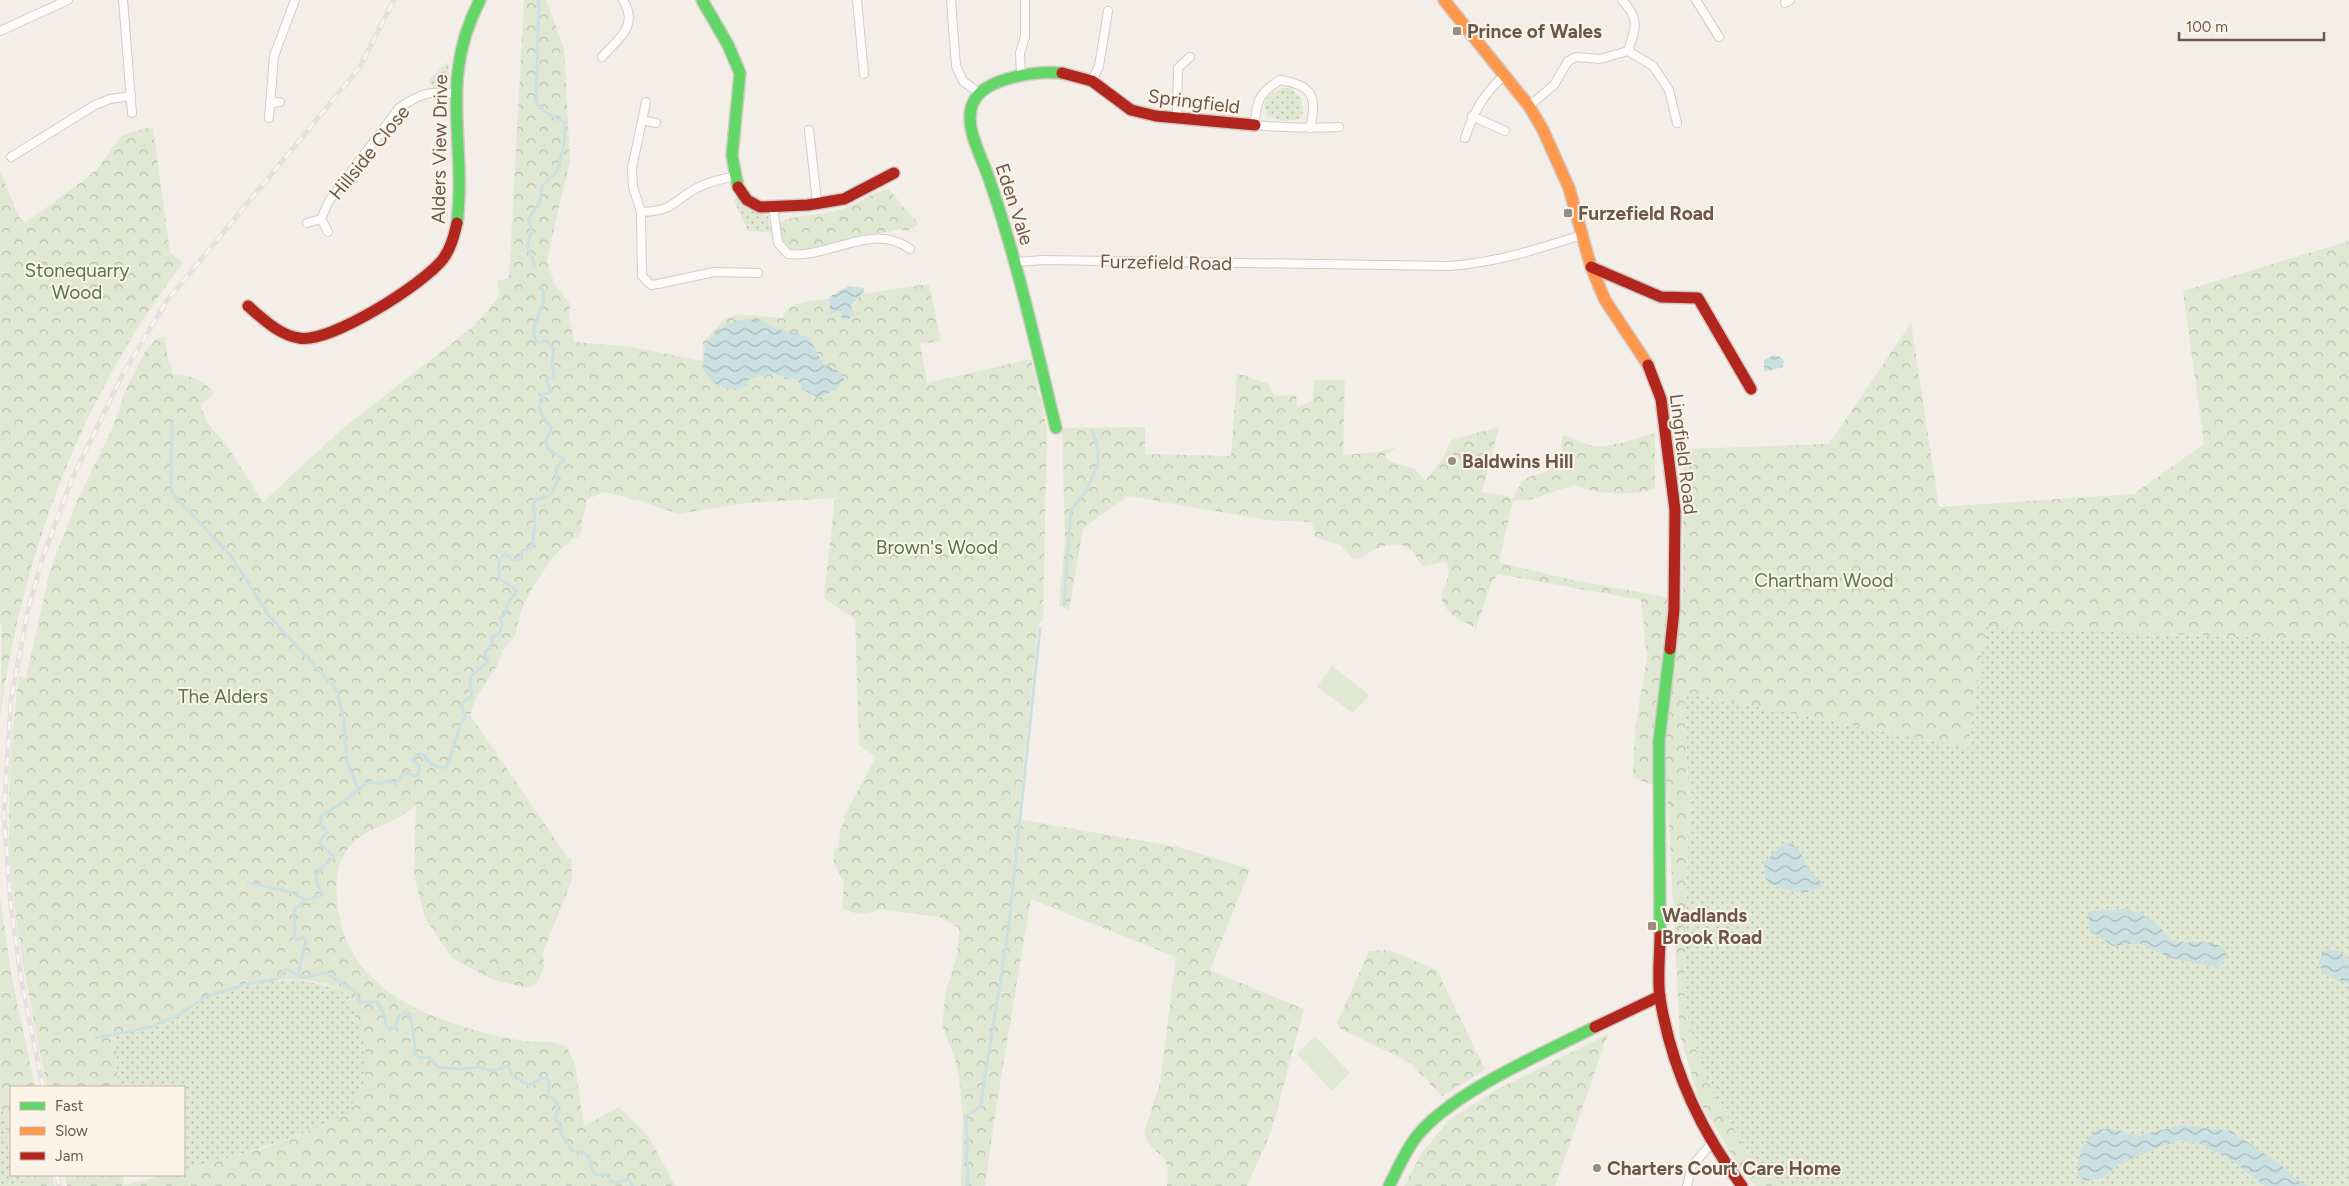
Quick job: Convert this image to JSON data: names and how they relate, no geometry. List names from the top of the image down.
{
  "streets": {
    "street": [
      "Springfield",
      "Alders View Drive",
      "Hillside Close",
      "Eden Vale",
      "Furzefield Road",
      "Lingfield Road"
    ]
  },
  "crossings": [
    ["Springfield", "Eden Vale"],
    ["Alders View Drive", "Hillside Close"],
    ["Eden Vale", "Furzefield Road"],
    ["Furzefield Road", "Lingfield Road"]
  ],
  "parks": [
    "Stonequarry Wood",
    "Brown's Wood",
    "Chartham Wood",
    "The Alders"
  ],
  "places": {
    "transit": ["Prince of Wales", "Furzefield Road", "Wadlands Brook Road"],
    "other": ["Baldwins Hill", "Charters Court Care Home"]
  },
  "legend": ["Fast", "Slow", "Jam"],
  "scale_bar": "100 m"
}
